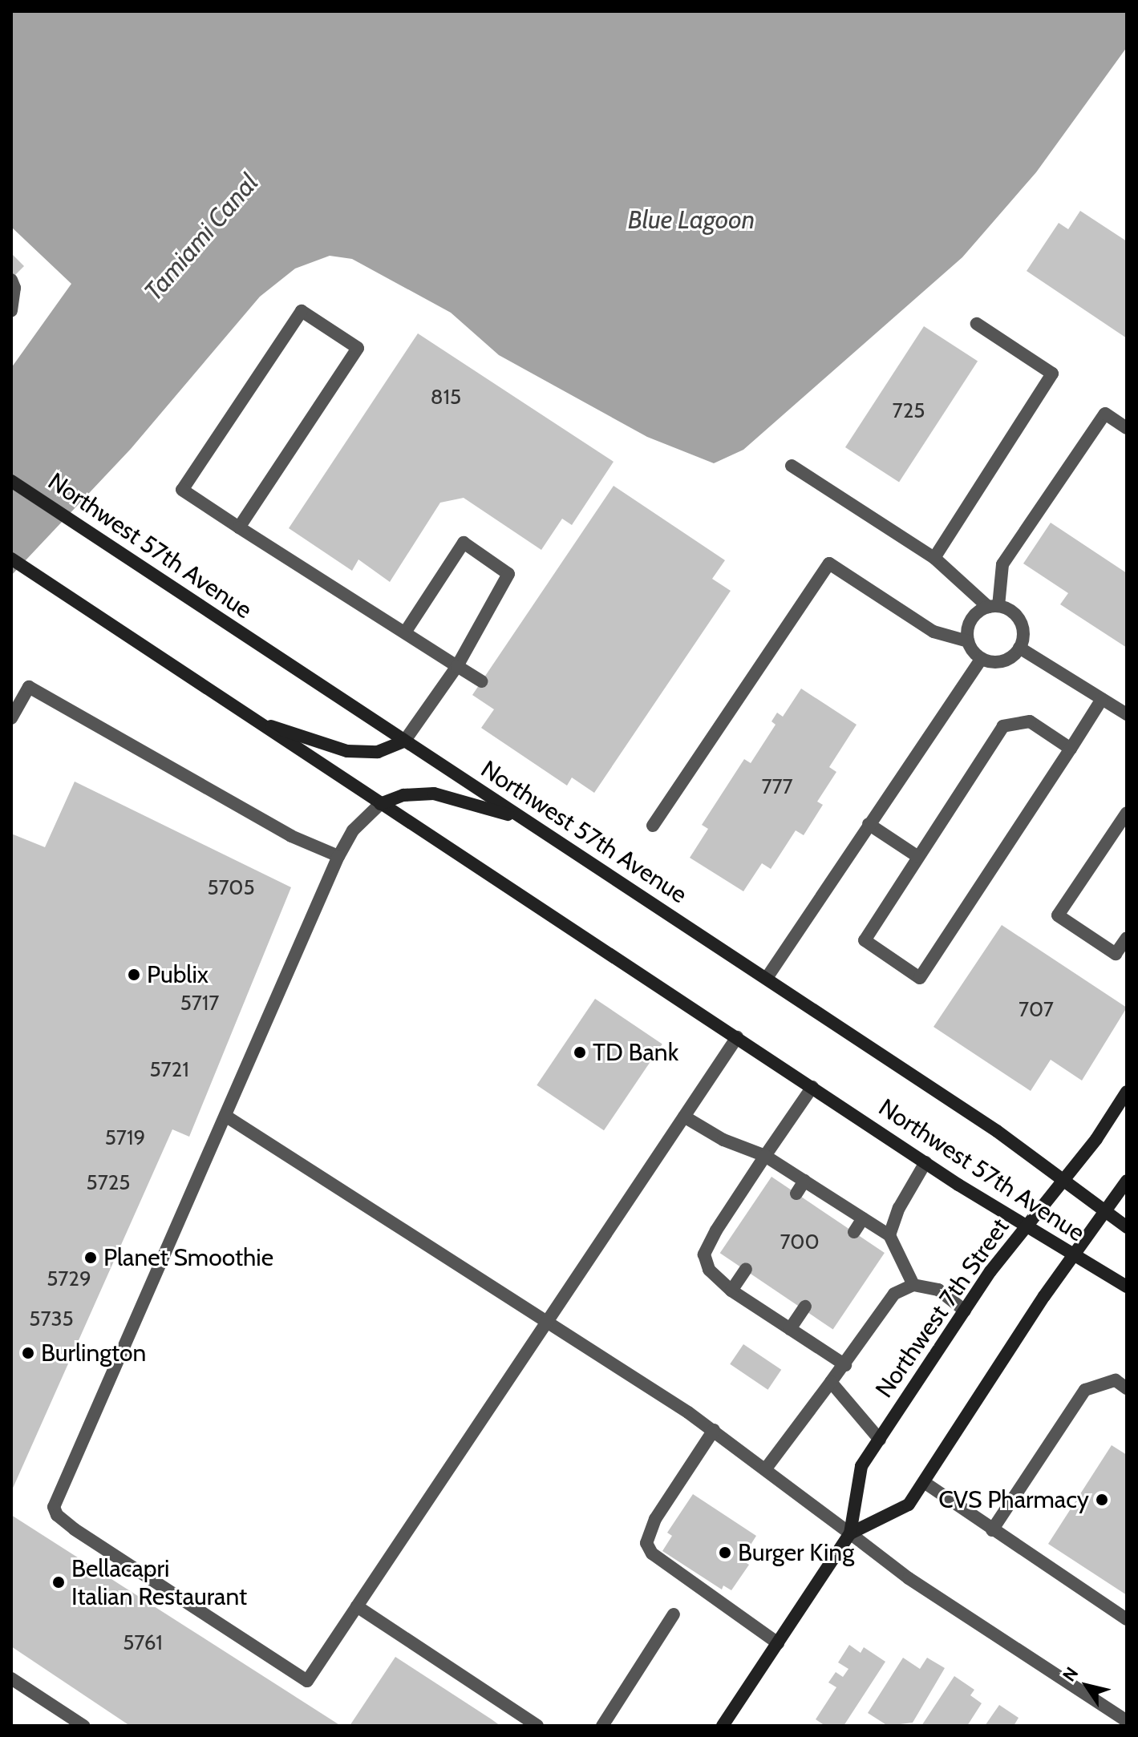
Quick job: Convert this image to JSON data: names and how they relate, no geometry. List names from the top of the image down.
{
  "streets": {
    "main road": ["Northwest 57th Avenue", "Northwest 7th Street"]
  },
  "crossings": [
    ["Northwest 57th Avenue", "Northwest 7th Street"]
  ],
  "water": ["Blue Lagoon", "Tamiami Canal"],
  "places": [
    "Publix",
    "TD Bank",
    "Planet Smoothie",
    "Burlington",
    "CVS Pharmacy",
    "Burger King",
    "Bellacapri Italian Restaurant"
  ],
  "house_numbers": [
    "815",
    "725",
    "777",
    "5705",
    "5717",
    "707",
    "5721",
    "5719",
    "5725",
    "700",
    "5729",
    "5735",
    "5761"
  ],
  "north": "top left"
}
